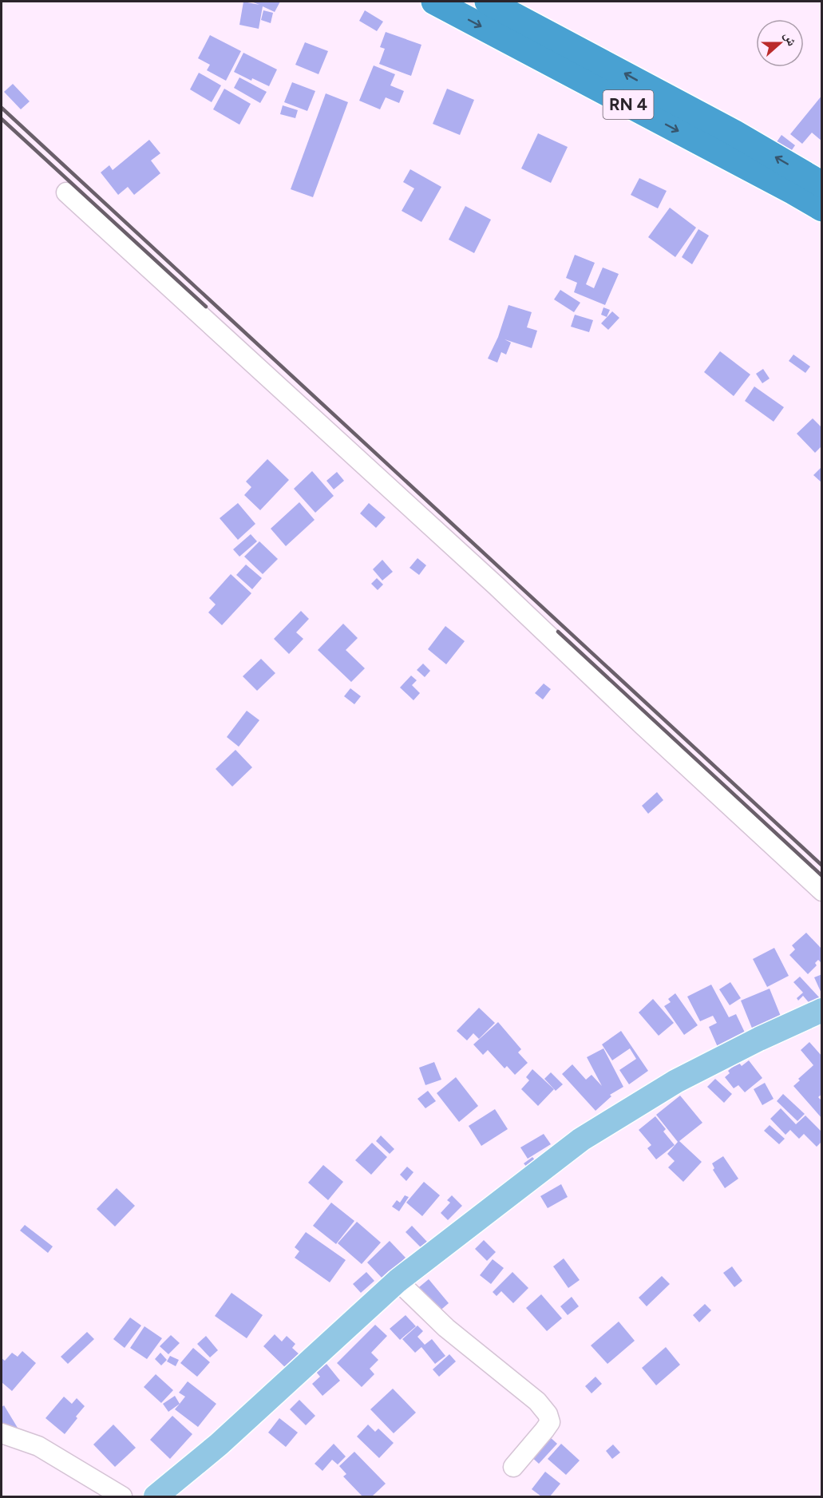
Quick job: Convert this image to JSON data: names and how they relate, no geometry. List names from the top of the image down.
{
  "streets": {
    "highway": ["RN 4"]
  },
  "north": "right"
}
